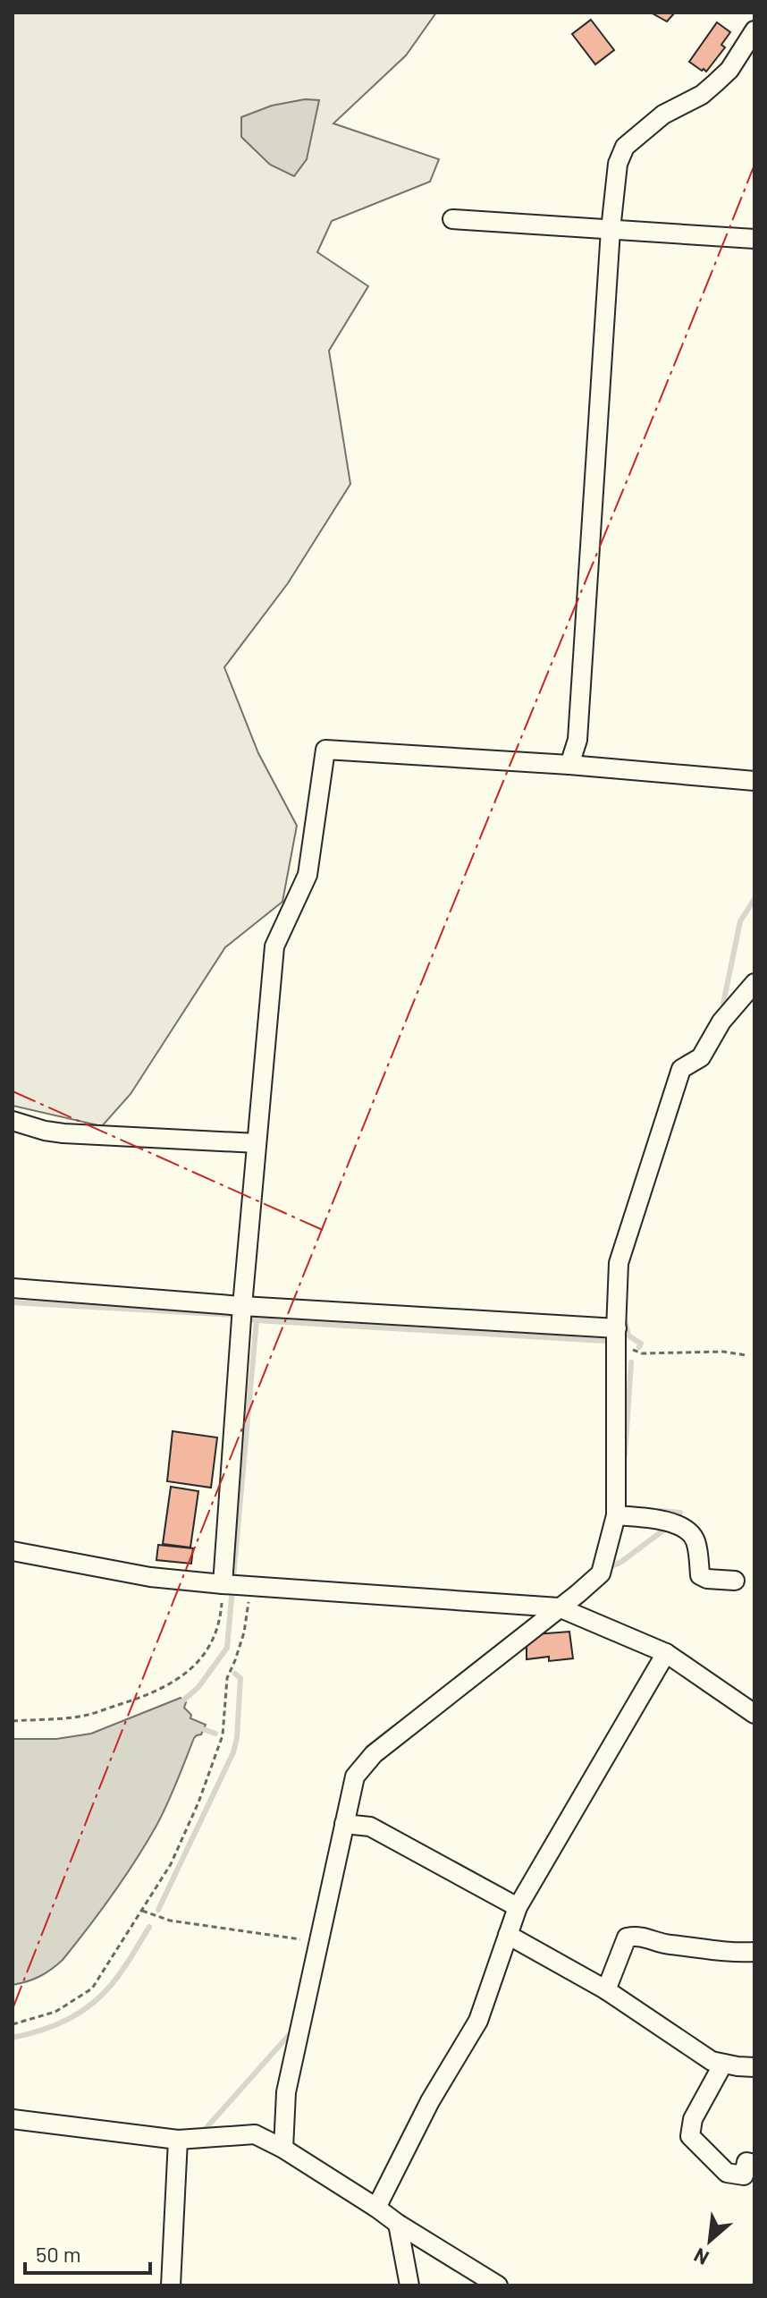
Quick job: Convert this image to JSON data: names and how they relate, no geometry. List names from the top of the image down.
{
  "scale_bar": "50 m",
  "north": "bottom left"
}
